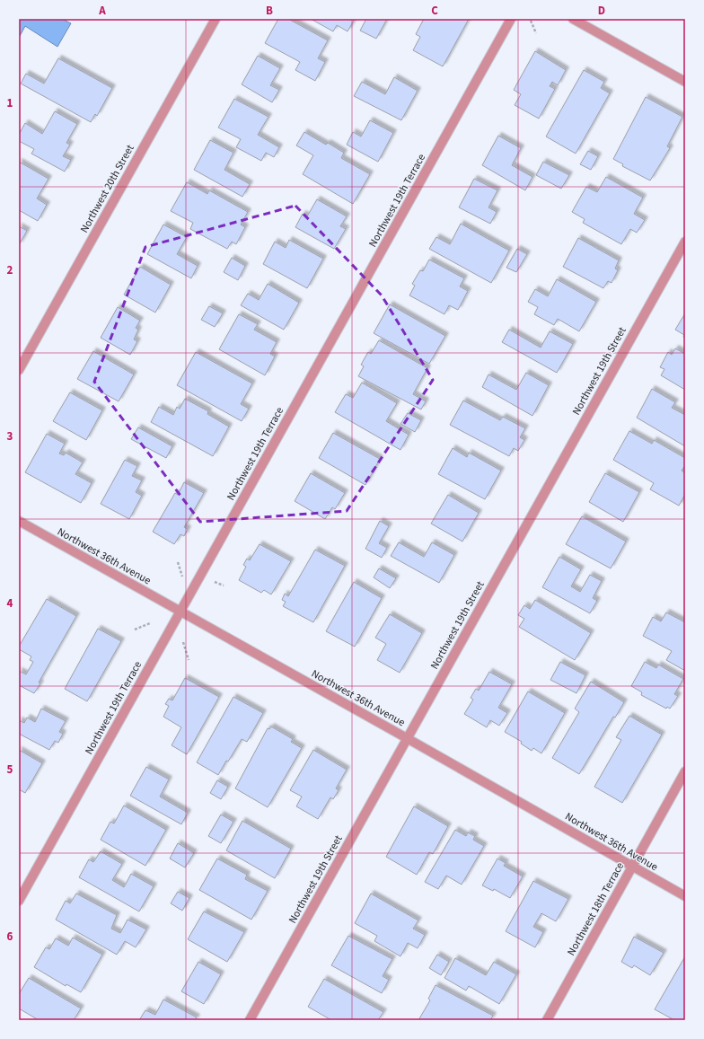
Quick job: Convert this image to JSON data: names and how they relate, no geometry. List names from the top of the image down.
{
  "streets": {
    "street": [
      "Northwest 20th Street",
      "Northwest 19th Terrace",
      "Northwest 19th Street",
      "Northwest 36th Avenue",
      "Northwest 18th Terrace"
    ]
  },
  "crossings": [
    ["Northwest 19th Terrace", "Northwest 36th Avenue"],
    ["Northwest 19th Street", "Northwest 36th Avenue"],
    ["Northwest 36th Avenue", "Northwest 18th Terrace"]
  ],
  "grid": {
    "columns": [
      "A",
      "B",
      "C",
      "D"
    ],
    "rows": [
      "1",
      "2",
      "3",
      "4",
      "5",
      "6"
    ]
  }
}
